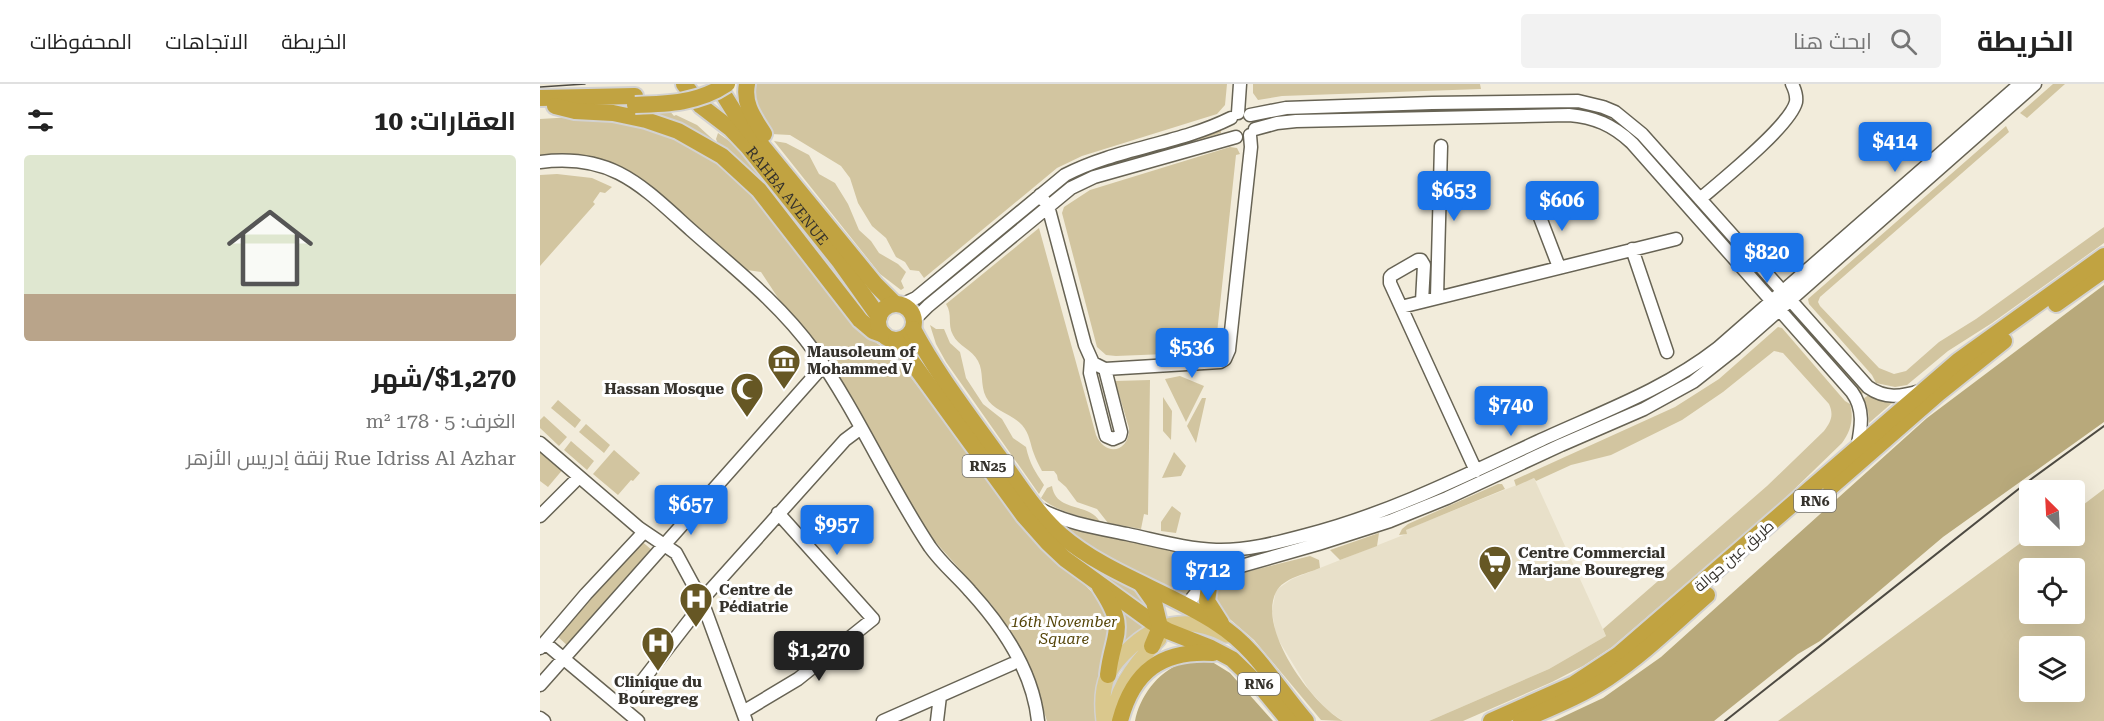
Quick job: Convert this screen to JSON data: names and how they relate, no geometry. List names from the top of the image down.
{
  "streets": {
    "highway": [
      "RAHBA AVENUE",
      "RN25",
      "RN6",
      "طريق عين حوالة"
    ]
  },
  "crossings": [
    ["RAHBA AVENUE", "RN25"],
    ["RN25", "RN6"]
  ],
  "parks": ["16th November Square"],
  "places": {
    "museum": ["Mausoleum of Mohammed V"],
    "mosque": ["Hassan Mosque"],
    "supermarket": ["Centre Commercial Marjane Bouregreg"],
    "hospital": ["Centre de Pédiatrie", "Clinique du Bouregreg"]
  },
  "north": "top left",
  "page": {
    "header": "الخريطة",
    "search": "ابحث هنا",
    "nav": ["الخريطة", "الاتجاهات", "المحفوظات"],
    "heading": "العقارات: 10",
    "price": [
      "$414",
      "$653",
      "$606",
      "$820",
      "$536",
      "$740",
      "$657",
      "$957",
      "$712",
      "$1,270"
    ],
    "list": [
      {
        "name": "$1,270/شهر",
        "note": "الغرف: 5 · 178 m² · Rue Idriss Al Azhar زنقة إدريس الأزهر"
      }
    ]
  }
}
